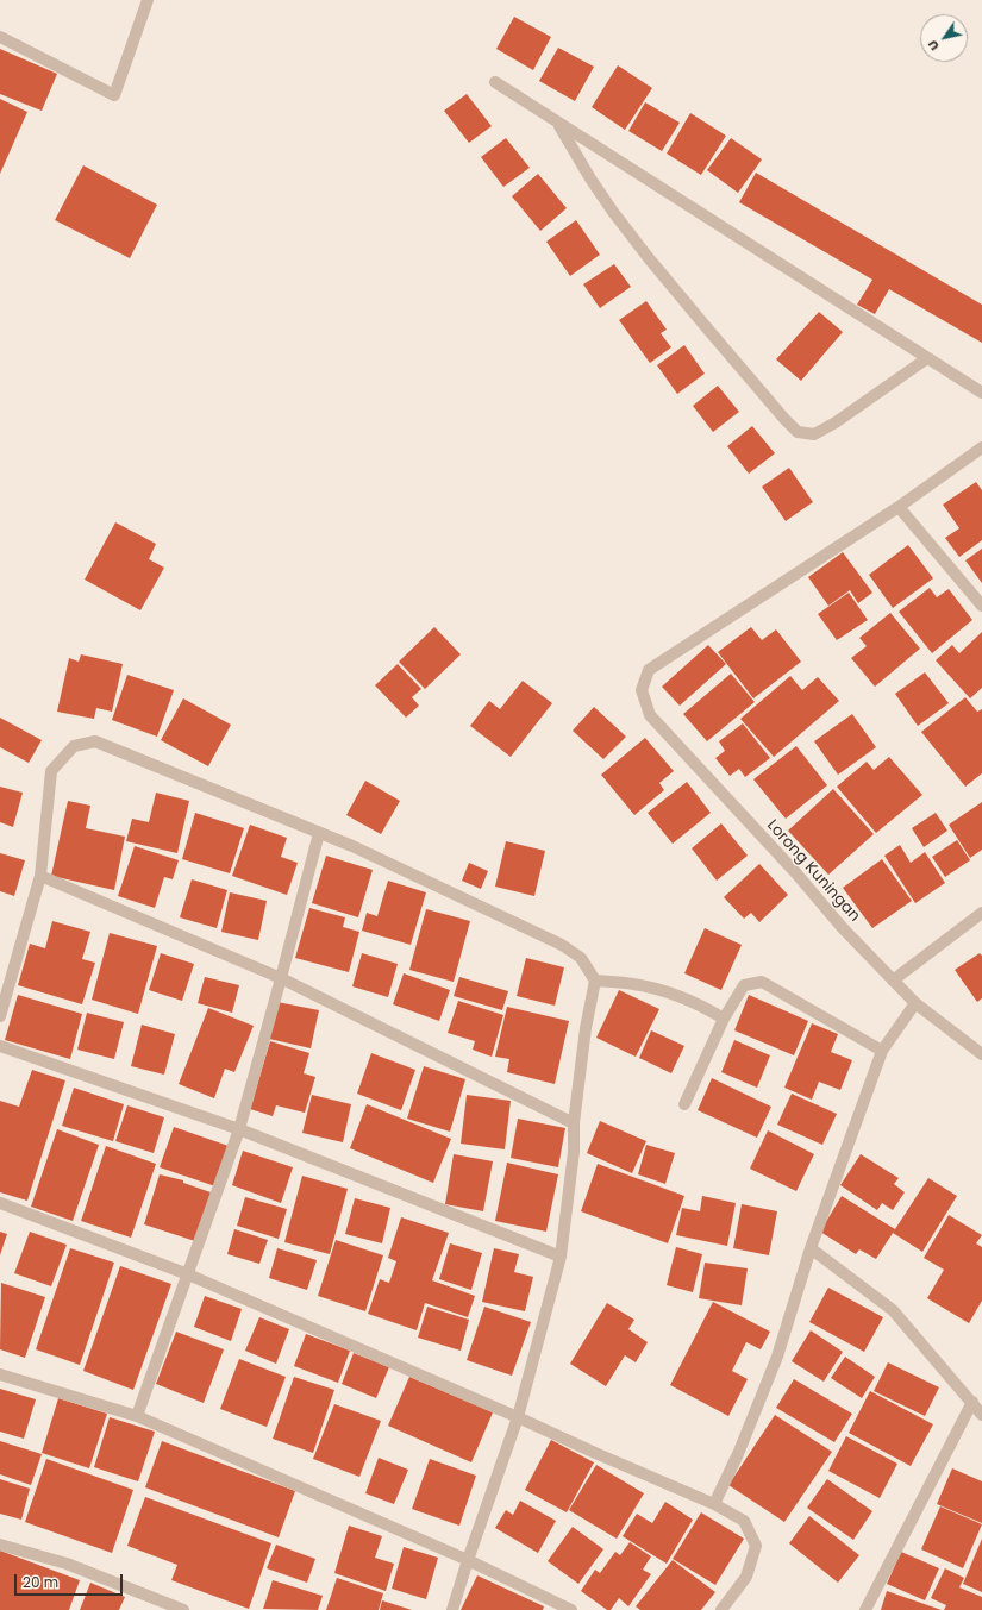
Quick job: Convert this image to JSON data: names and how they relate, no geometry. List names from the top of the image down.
{
  "streets": {
    "street": ["Lorong Kuningan"]
  },
  "scale_bar": "20 m",
  "north": "bottom left"
}
